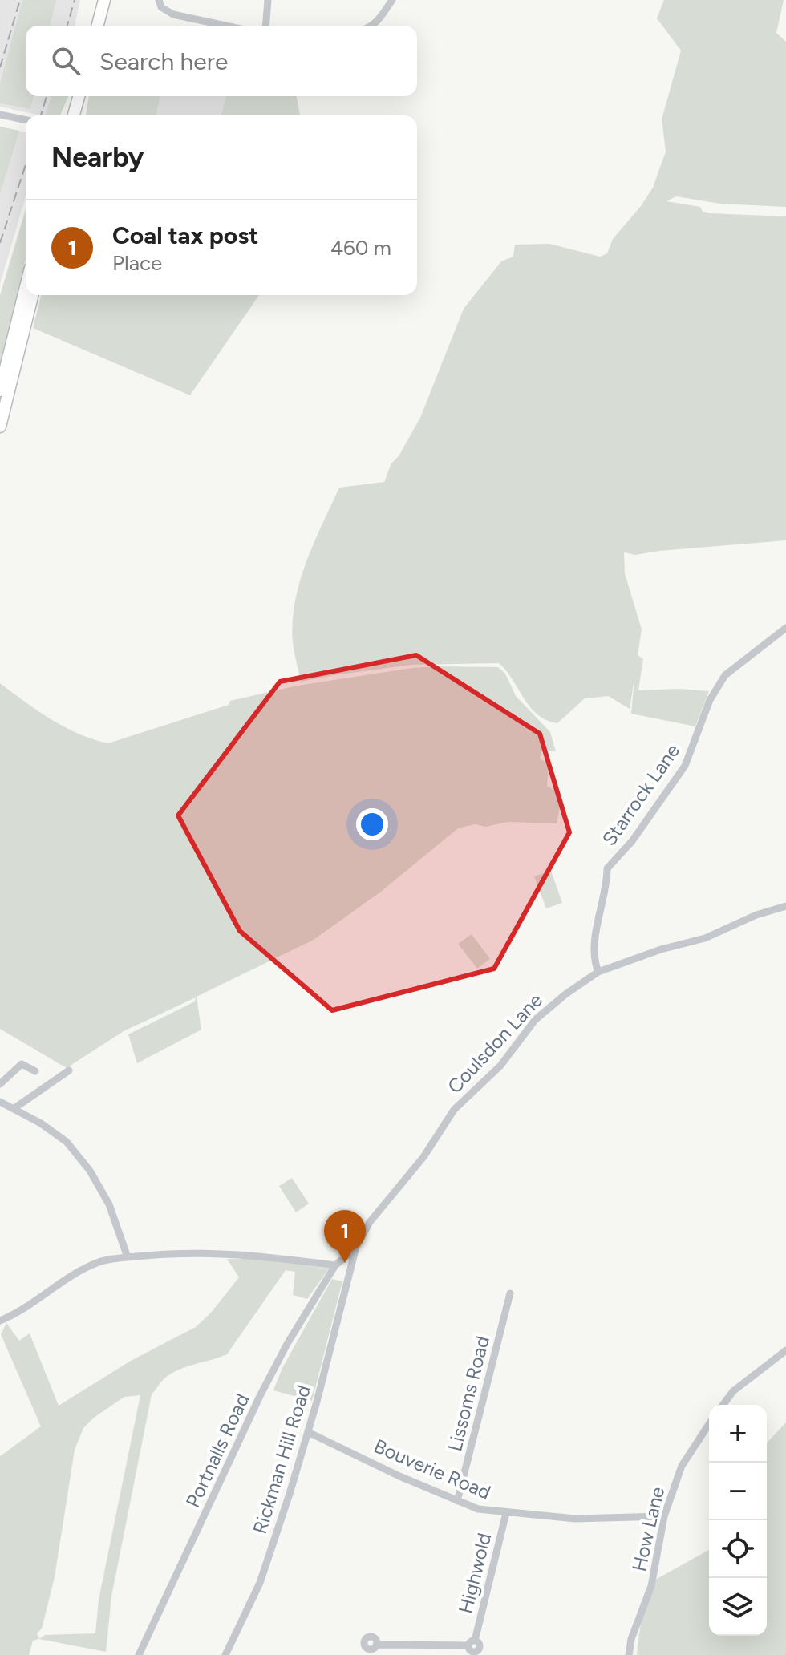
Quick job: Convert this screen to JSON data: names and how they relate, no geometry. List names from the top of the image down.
{
  "streets": {
    "street": [
      "Starrock Lane",
      "Coulsdon Lane",
      "Lissoms Road",
      "Portnalls Road",
      "Rickman Hill Road",
      "Bouverie Road",
      "How Lane",
      "Highwold"
    ]
  },
  "crossings": [
    ["Starrock Lane", "Coulsdon Lane"],
    ["Coulsdon Lane", "Portnalls Road"],
    ["Coulsdon Lane", "Rickman Hill Road"],
    ["Lissoms Road", "Bouverie Road"],
    ["Rickman Hill Road", "Bouverie Road"],
    ["Bouverie Road", "How Lane"],
    ["Bouverie Road", "Highwold"]
  ],
  "page": {
    "search": "Search here",
    "heading": "Nearby",
    "list": [
      {
        "mark": "1",
        "name": "Coal tax post",
        "note": "Place",
        "value": "460 m"
      }
    ],
    "pins": "1",
    "map_buttons": ["+", "−"]
  }
}
